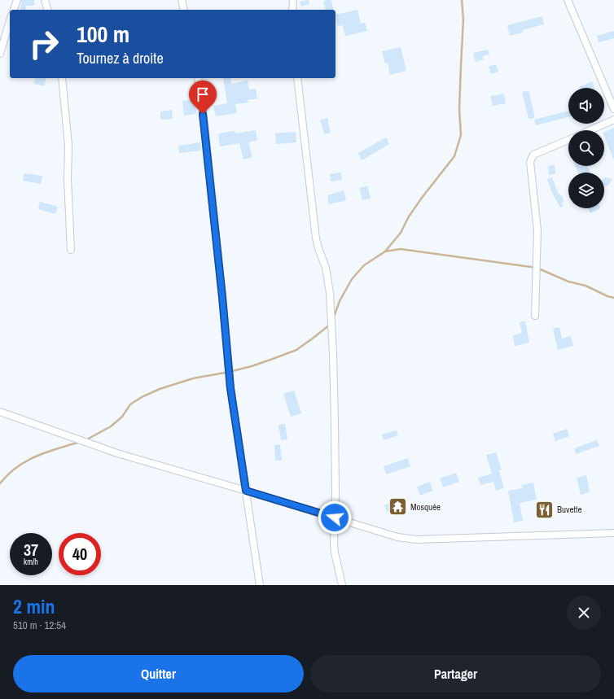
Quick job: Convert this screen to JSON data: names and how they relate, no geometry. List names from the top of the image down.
{
  "places": {
    "temple": ["Mosquée"],
    "restaurant": ["Buvette"]
  },
  "page": {
    "turn": ["100 m", "Tournez à droite"],
    "speed": "37 km/h",
    "limit": "40",
    "heading": ["2 min", "510 m · 12:54"],
    "buttons": ["Quitter", "Partager"]
  }
}
